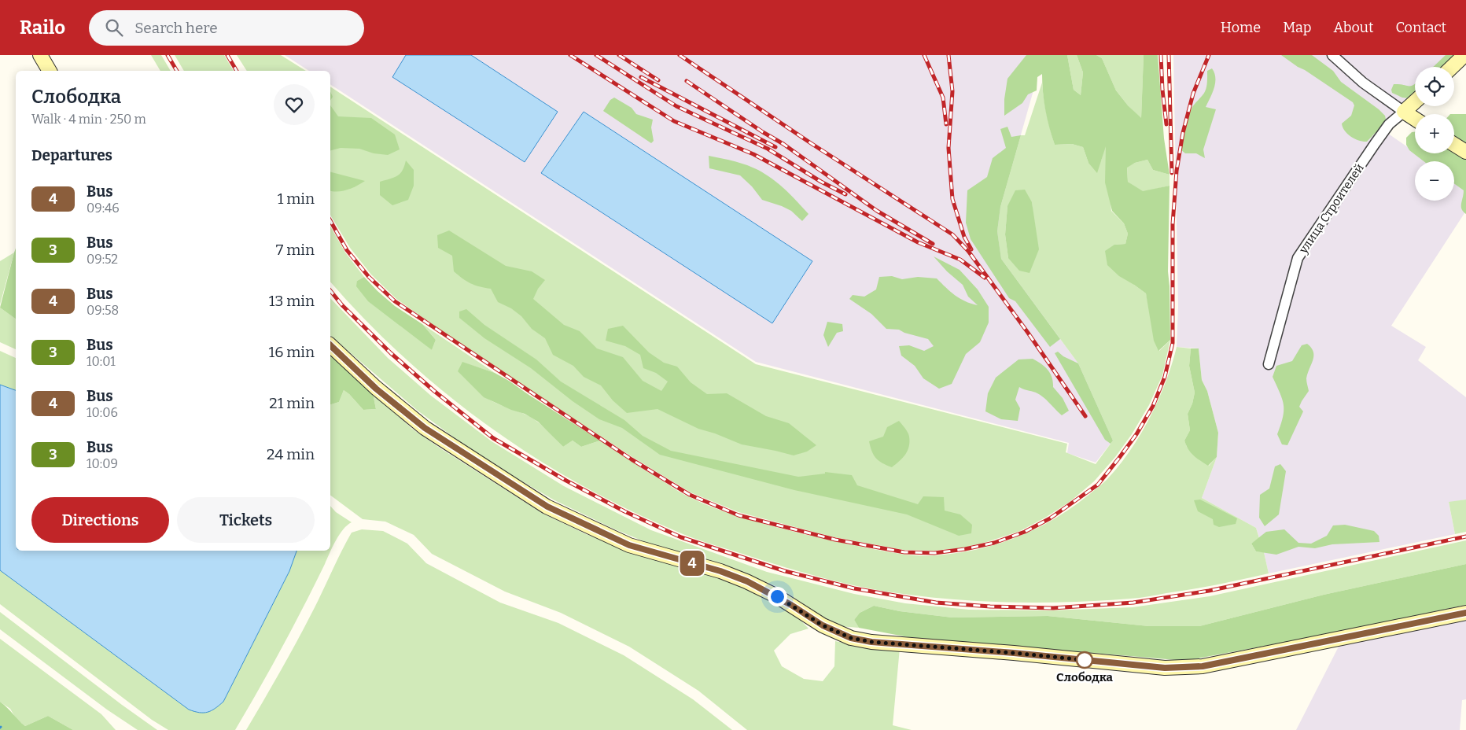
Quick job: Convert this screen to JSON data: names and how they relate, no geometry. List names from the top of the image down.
{
  "streets": {
    "main road": ["улица Строителей"]
  },
  "places": ["Слободка"],
  "lines": ["bus line 4"],
  "page": {
    "header": "Railo",
    "search": "Search here",
    "nav": [
      "Home",
      "Map",
      "About",
      "Contact"
    ],
    "on_map": "4",
    "map_buttons": ["+", "−"],
    "heading": [
      ["Слободка", "Walk · 4 min · 250 m"],
      "Departures"
    ],
    "list": [
      {
        "mark": "4",
        "name": "Bus",
        "note": "09:46",
        "value": "1 min"
      },
      {
        "mark": "3",
        "name": "Bus",
        "note": "09:52",
        "value": "7 min"
      },
      {
        "mark": "4",
        "name": "Bus",
        "note": "09:58",
        "value": "13 min"
      },
      {
        "mark": "3",
        "name": "Bus",
        "note": "10:01",
        "value": "16 min"
      },
      {
        "mark": "4",
        "name": "Bus",
        "note": "10:06",
        "value": "21 min"
      },
      {
        "mark": "3",
        "name": "Bus",
        "note": "10:09",
        "value": "24 min"
      }
    ],
    "buttons": ["Directions", "Tickets"]
  }
}
